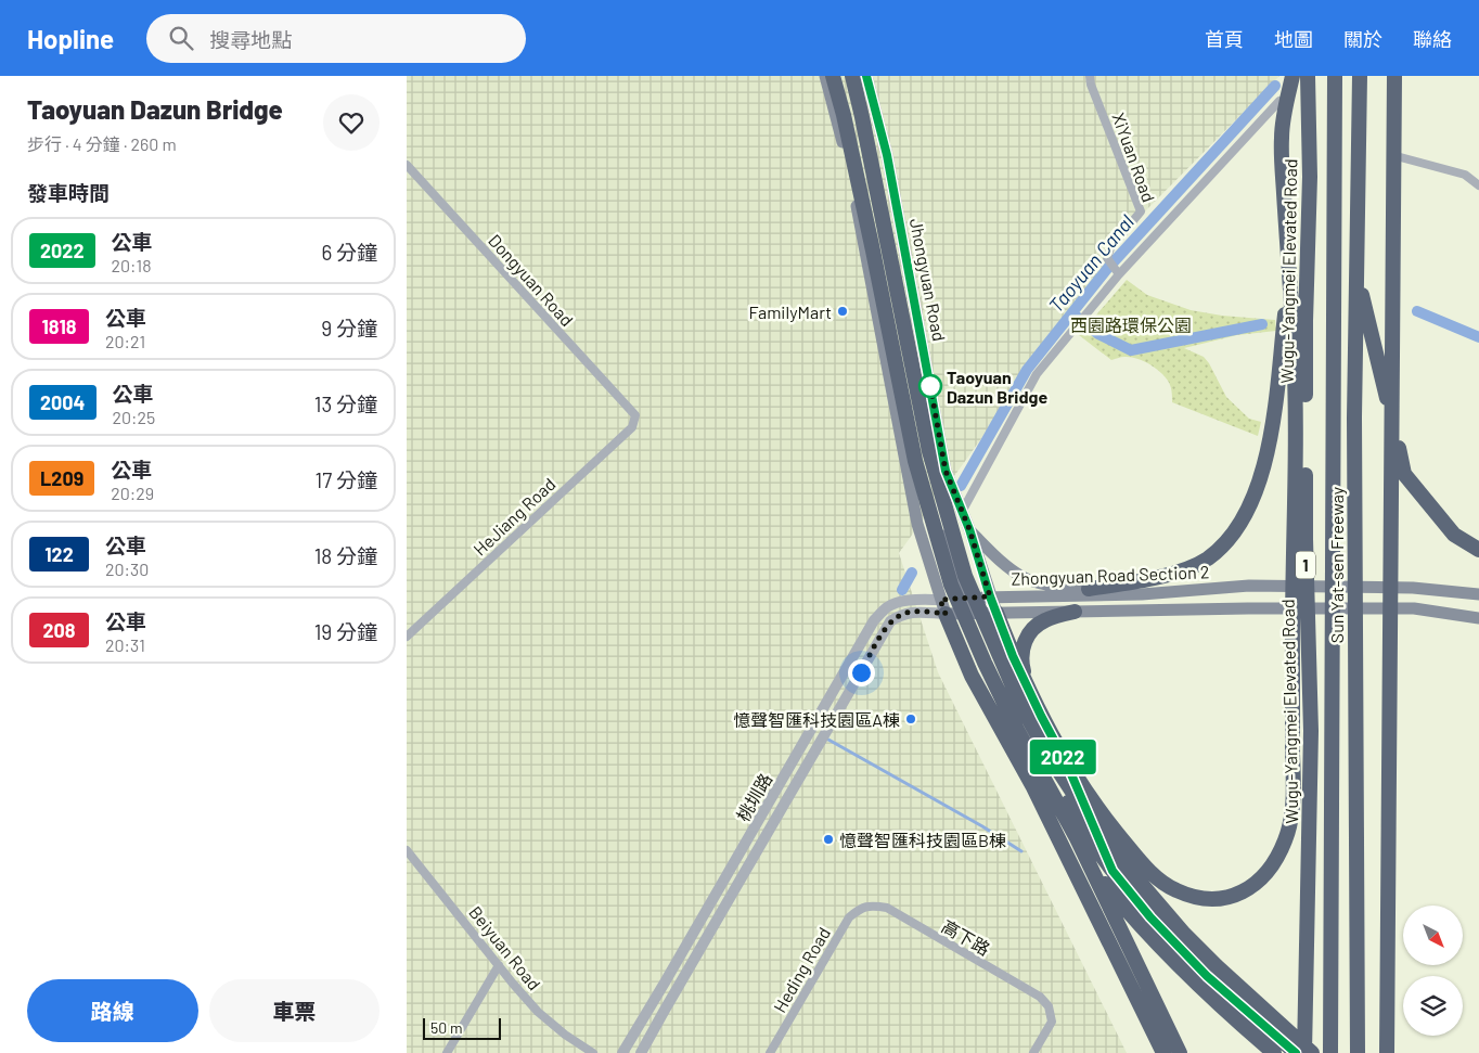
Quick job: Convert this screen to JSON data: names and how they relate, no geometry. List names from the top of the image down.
{
  "streets": {
    "highway": ["Wugu-Yangmei Elevated Road", "1", "Sun Yat-sen Freeway"],
    "main road": ["Jhongyuan Road", "Zhongyuan Road Section 2"],
    "street": [
      "XiYuan Road",
      "Dongyuan Road",
      "HeJiang Road",
      "桃圳路",
      "高下路",
      "Beiyuan Road",
      "Heding Road"
    ]
  },
  "crossings": [
    ["Dongyuan Road", "HeJiang Road"],
    ["Jhongyuan Road", "Zhongyuan Road Section 2"],
    ["Zhongyuan Road Section 2", "桃圳路"],
    ["高下路", "Heding Road"]
  ],
  "water": ["Taoyuan Canal"],
  "parks": ["西園路環保公園"],
  "places": [
    "FamilyMart",
    "Taoyuan Dazun Bridge",
    "憶聲智匯科技園區A棟",
    "憶聲智匯科技園區B棟"
  ],
  "lines": ["bus line 2022"],
  "scale_bar": "50 m",
  "north": "bottom right",
  "page": {
    "header": "Hopline",
    "search": "搜尋地點",
    "nav": [
      "首頁",
      "地圖",
      "關於",
      "聯絡"
    ],
    "heading": [
      ["Taoyuan Dazun Bridge", "步行 · 4 分鐘 · 260 m"],
      "發車時間"
    ],
    "on_map": "2022",
    "list": [
      {
        "mark": "2022",
        "name": "公車",
        "note": "20:18",
        "value": "6 分鐘"
      },
      {
        "mark": "1818",
        "name": "公車",
        "note": "20:21",
        "value": "9 分鐘"
      },
      {
        "mark": "2004",
        "name": "公車",
        "note": "20:25",
        "value": "13 分鐘"
      },
      {
        "mark": "L209",
        "name": "公車",
        "note": "20:29",
        "value": "17 分鐘"
      },
      {
        "mark": "122",
        "name": "公車",
        "note": "20:30",
        "value": "18 分鐘"
      },
      {
        "mark": "208",
        "name": "公車",
        "note": "20:31",
        "value": "19 分鐘"
      }
    ],
    "buttons": ["路線", "車票"],
    "scale": "50 m"
  }
}
